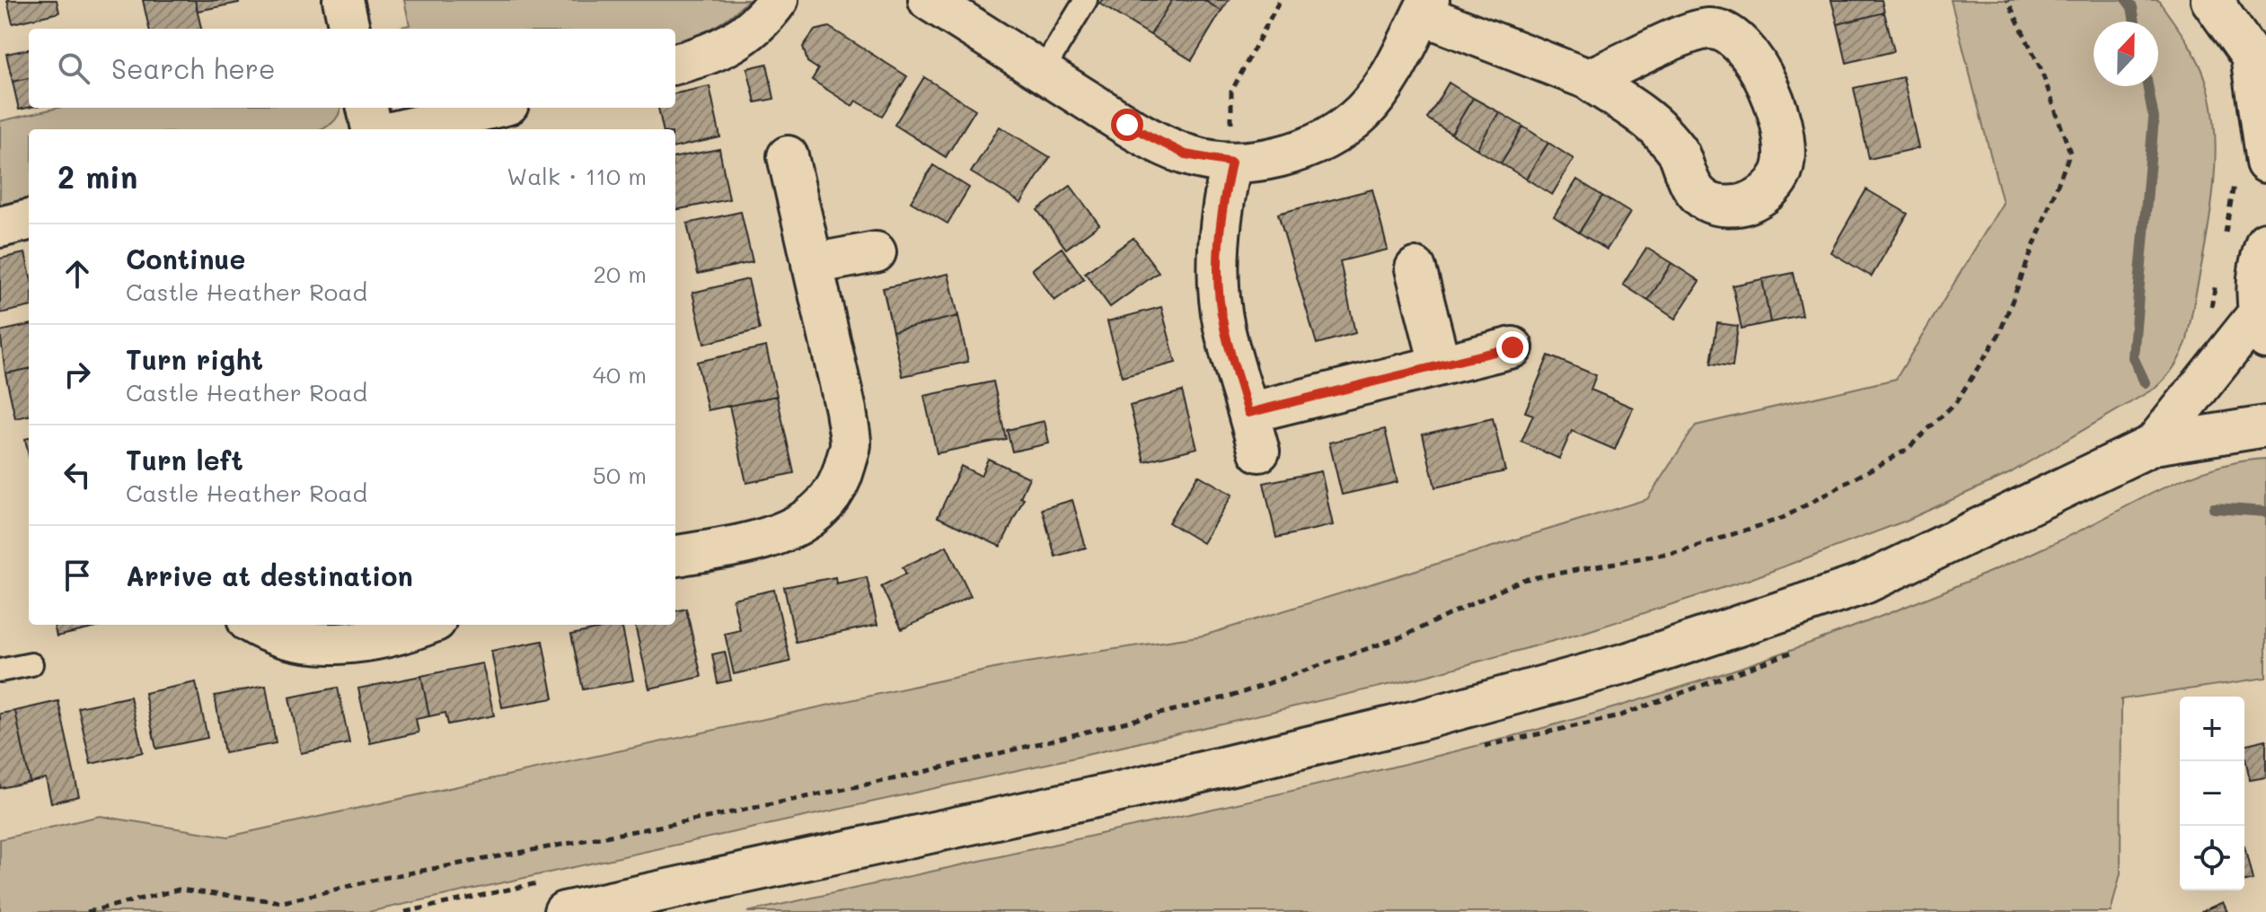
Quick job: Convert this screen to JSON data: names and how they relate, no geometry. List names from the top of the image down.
{
  "north": "top",
  "page": {
    "search": "Search here",
    "heading": ["2 min", "Walk · 110 m"],
    "list": [
      ["Continue", "Castle Heather Road", "20 m"],
      ["Turn right", "Castle Heather Road", "40 m"],
      ["Turn left", "Castle Heather Road", "50 m"],
      "Arrive at destination"
    ],
    "map_buttons": ["+", "−"]
  }
}
